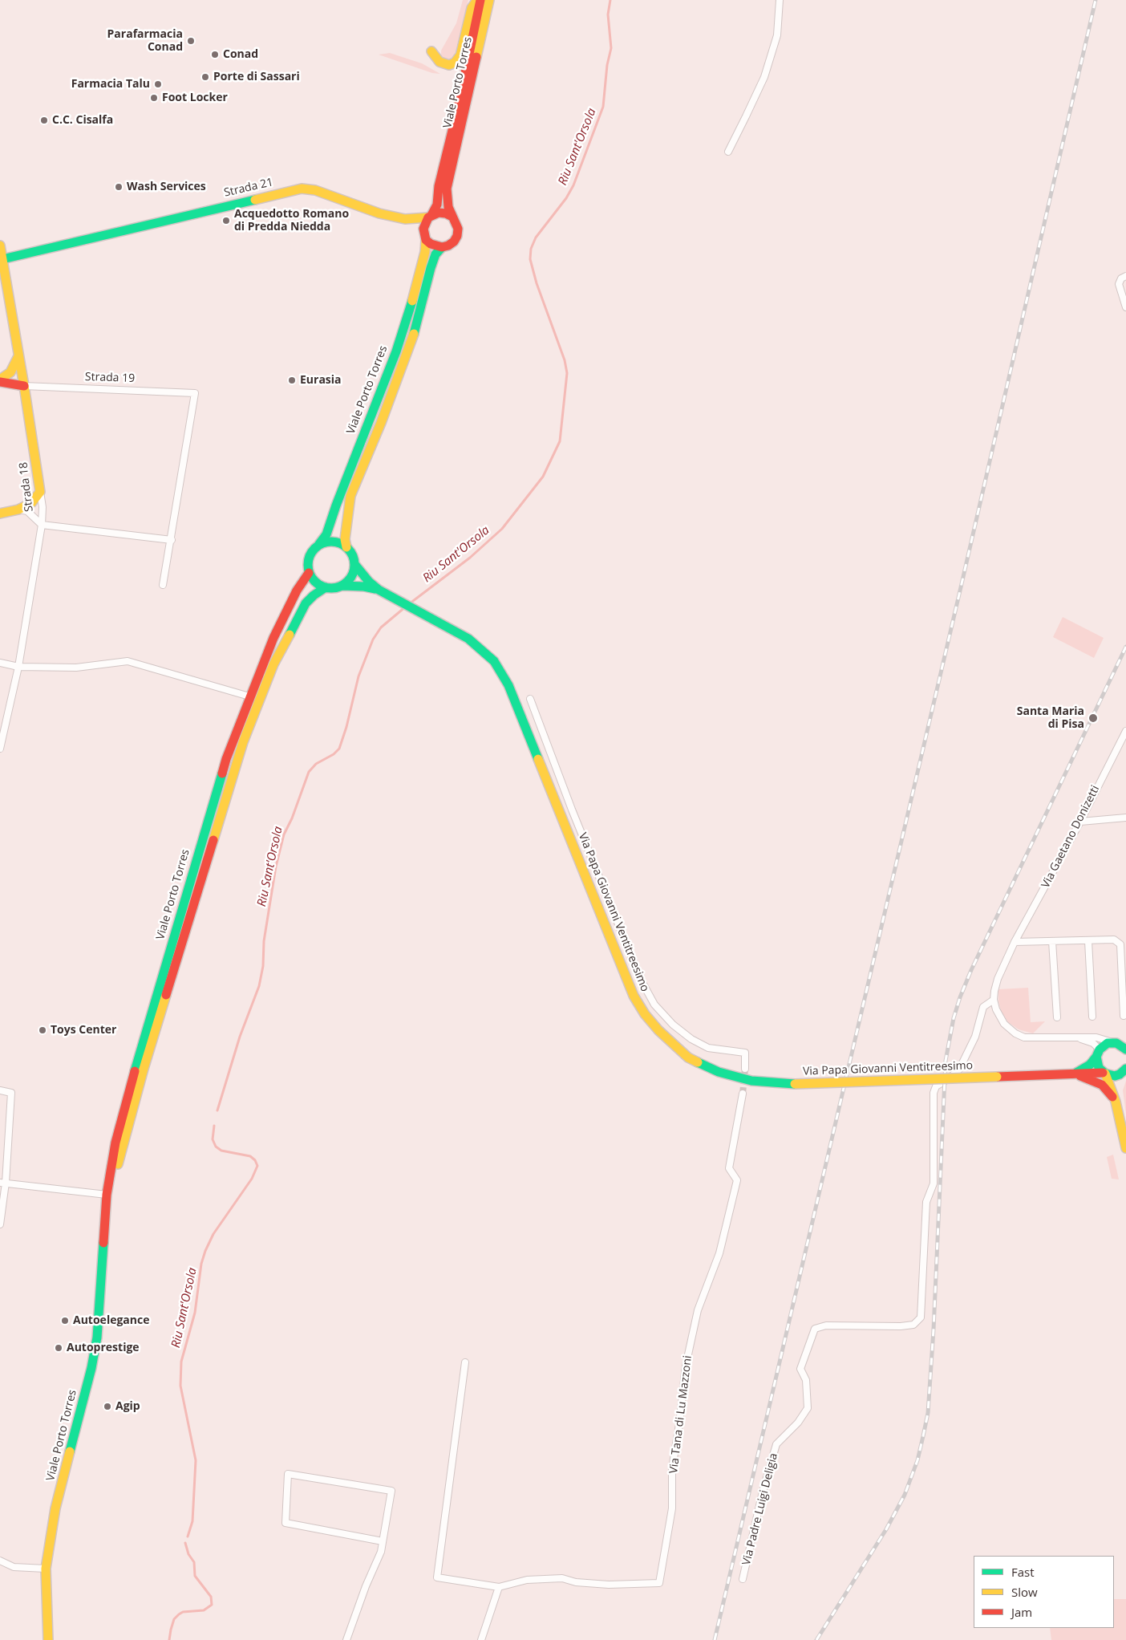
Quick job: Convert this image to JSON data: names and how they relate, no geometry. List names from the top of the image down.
{
  "streets": {
    "main road": [
      "Viale Porto Torres",
      "Strada 21",
      "Strada 18",
      "Via Papa Giovanni Ventitreesimo"
    ],
    "street": [
      "Strada 19",
      "Via Gaetano Donizetti",
      "Via Tana di Lu Mazzoni",
      "Via Padre Luigi Deligia"
    ]
  },
  "crossings": [
    ["Viale Porto Torres", "Strada 21"],
    ["Viale Porto Torres", "Via Papa Giovanni Ventitreesimo"],
    ["Strada 21", "Strada 18"],
    ["Strada 19", "Strada 18"],
    ["Via Gaetano Donizetti", "Via Padre Luigi Deligia"]
  ],
  "water": ["Riu Sant'Orsola"],
  "places": [
    "Parafarmacia Conad",
    "Conad",
    "Porte di Sassari",
    "Farmacia Talu",
    "Foot Locker",
    "C.C. Cisalfa",
    "Wash Services",
    "Acquedotto Romano di Predda Niedda",
    "Eurasia",
    "Santa Maria di Pisa",
    "Toys Center",
    "Autoelegance",
    "Autoprestige",
    "Agip"
  ],
  "legend": ["Fast", "Slow", "Jam"]
}
